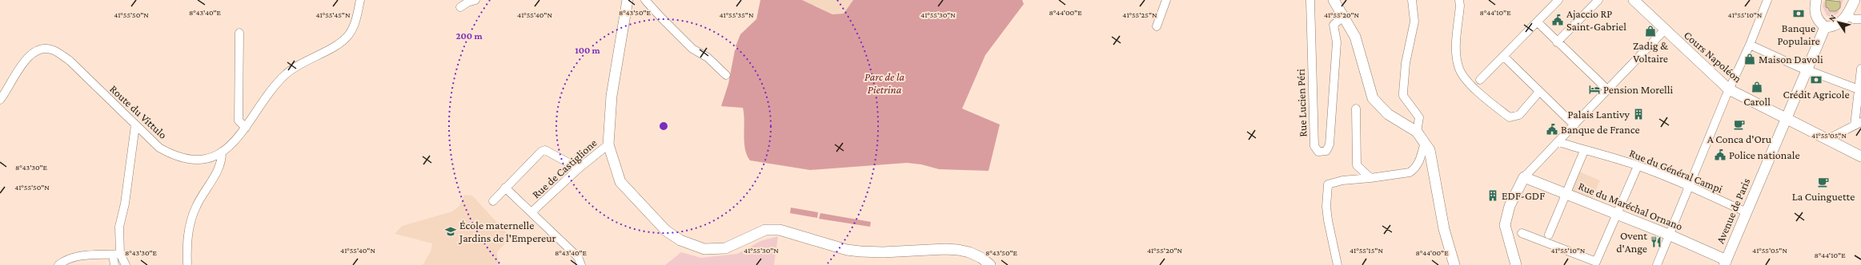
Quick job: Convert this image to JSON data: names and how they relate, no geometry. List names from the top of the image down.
{
  "streets": {
    "main road": ["Cours Napoléon", "Rue du Maréchal Ornano", "Avenue de Paris"],
    "street": [
      "Rue Lucien Péri",
      "Route du Vittulo",
      "Rue de Castiglione",
      "Rue du Général Campi"
    ]
  },
  "crossings": [
    ["Cours Napoléon", "Avenue de Paris"],
    ["Rue du Général Campi", "Avenue de Paris"],
    ["Rue du Maréchal Ornano", "Avenue de Paris"]
  ],
  "parks": ["Parc de la Pietrina"],
  "places": {
    "bank": ["Banque Populaire", "Crédit Agricole"],
    "public building": ["Ajaccio RP Saint-Gabriel", "Banque de France", "Police nationale"],
    "shop": ["Zadig & Voltaire", "Maison Davoli", "Caroll"],
    "hotel": ["Pension Morelli"],
    "building": ["Palais Lantivy", "EDF-GDF"],
    "cafe": ["A Conca d'Oru", "La Cuinguette"],
    "school or university": ["École maternelle Jardins de l'Empereur"],
    "restaurant": ["Ovent d'Ange"]
  },
  "north": "top left",
  "coordinates": [
    "8°43'50\"E",
    "8°43'40\"E",
    "8°44'10\"E",
    "8°44'00\"E",
    "41°55'50\"N",
    "41°55'45\"N",
    "41°55'40\"N",
    "41°55'35\"N",
    "41°55'30\"N",
    "41°55'25\"N",
    "41°55'20\"N",
    "41°55'10\"N",
    "41°55'05\"N",
    "8°43'30\"E",
    "41°55'15\"N"
  ],
  "rings": ["200 m", "100 m"]
}
